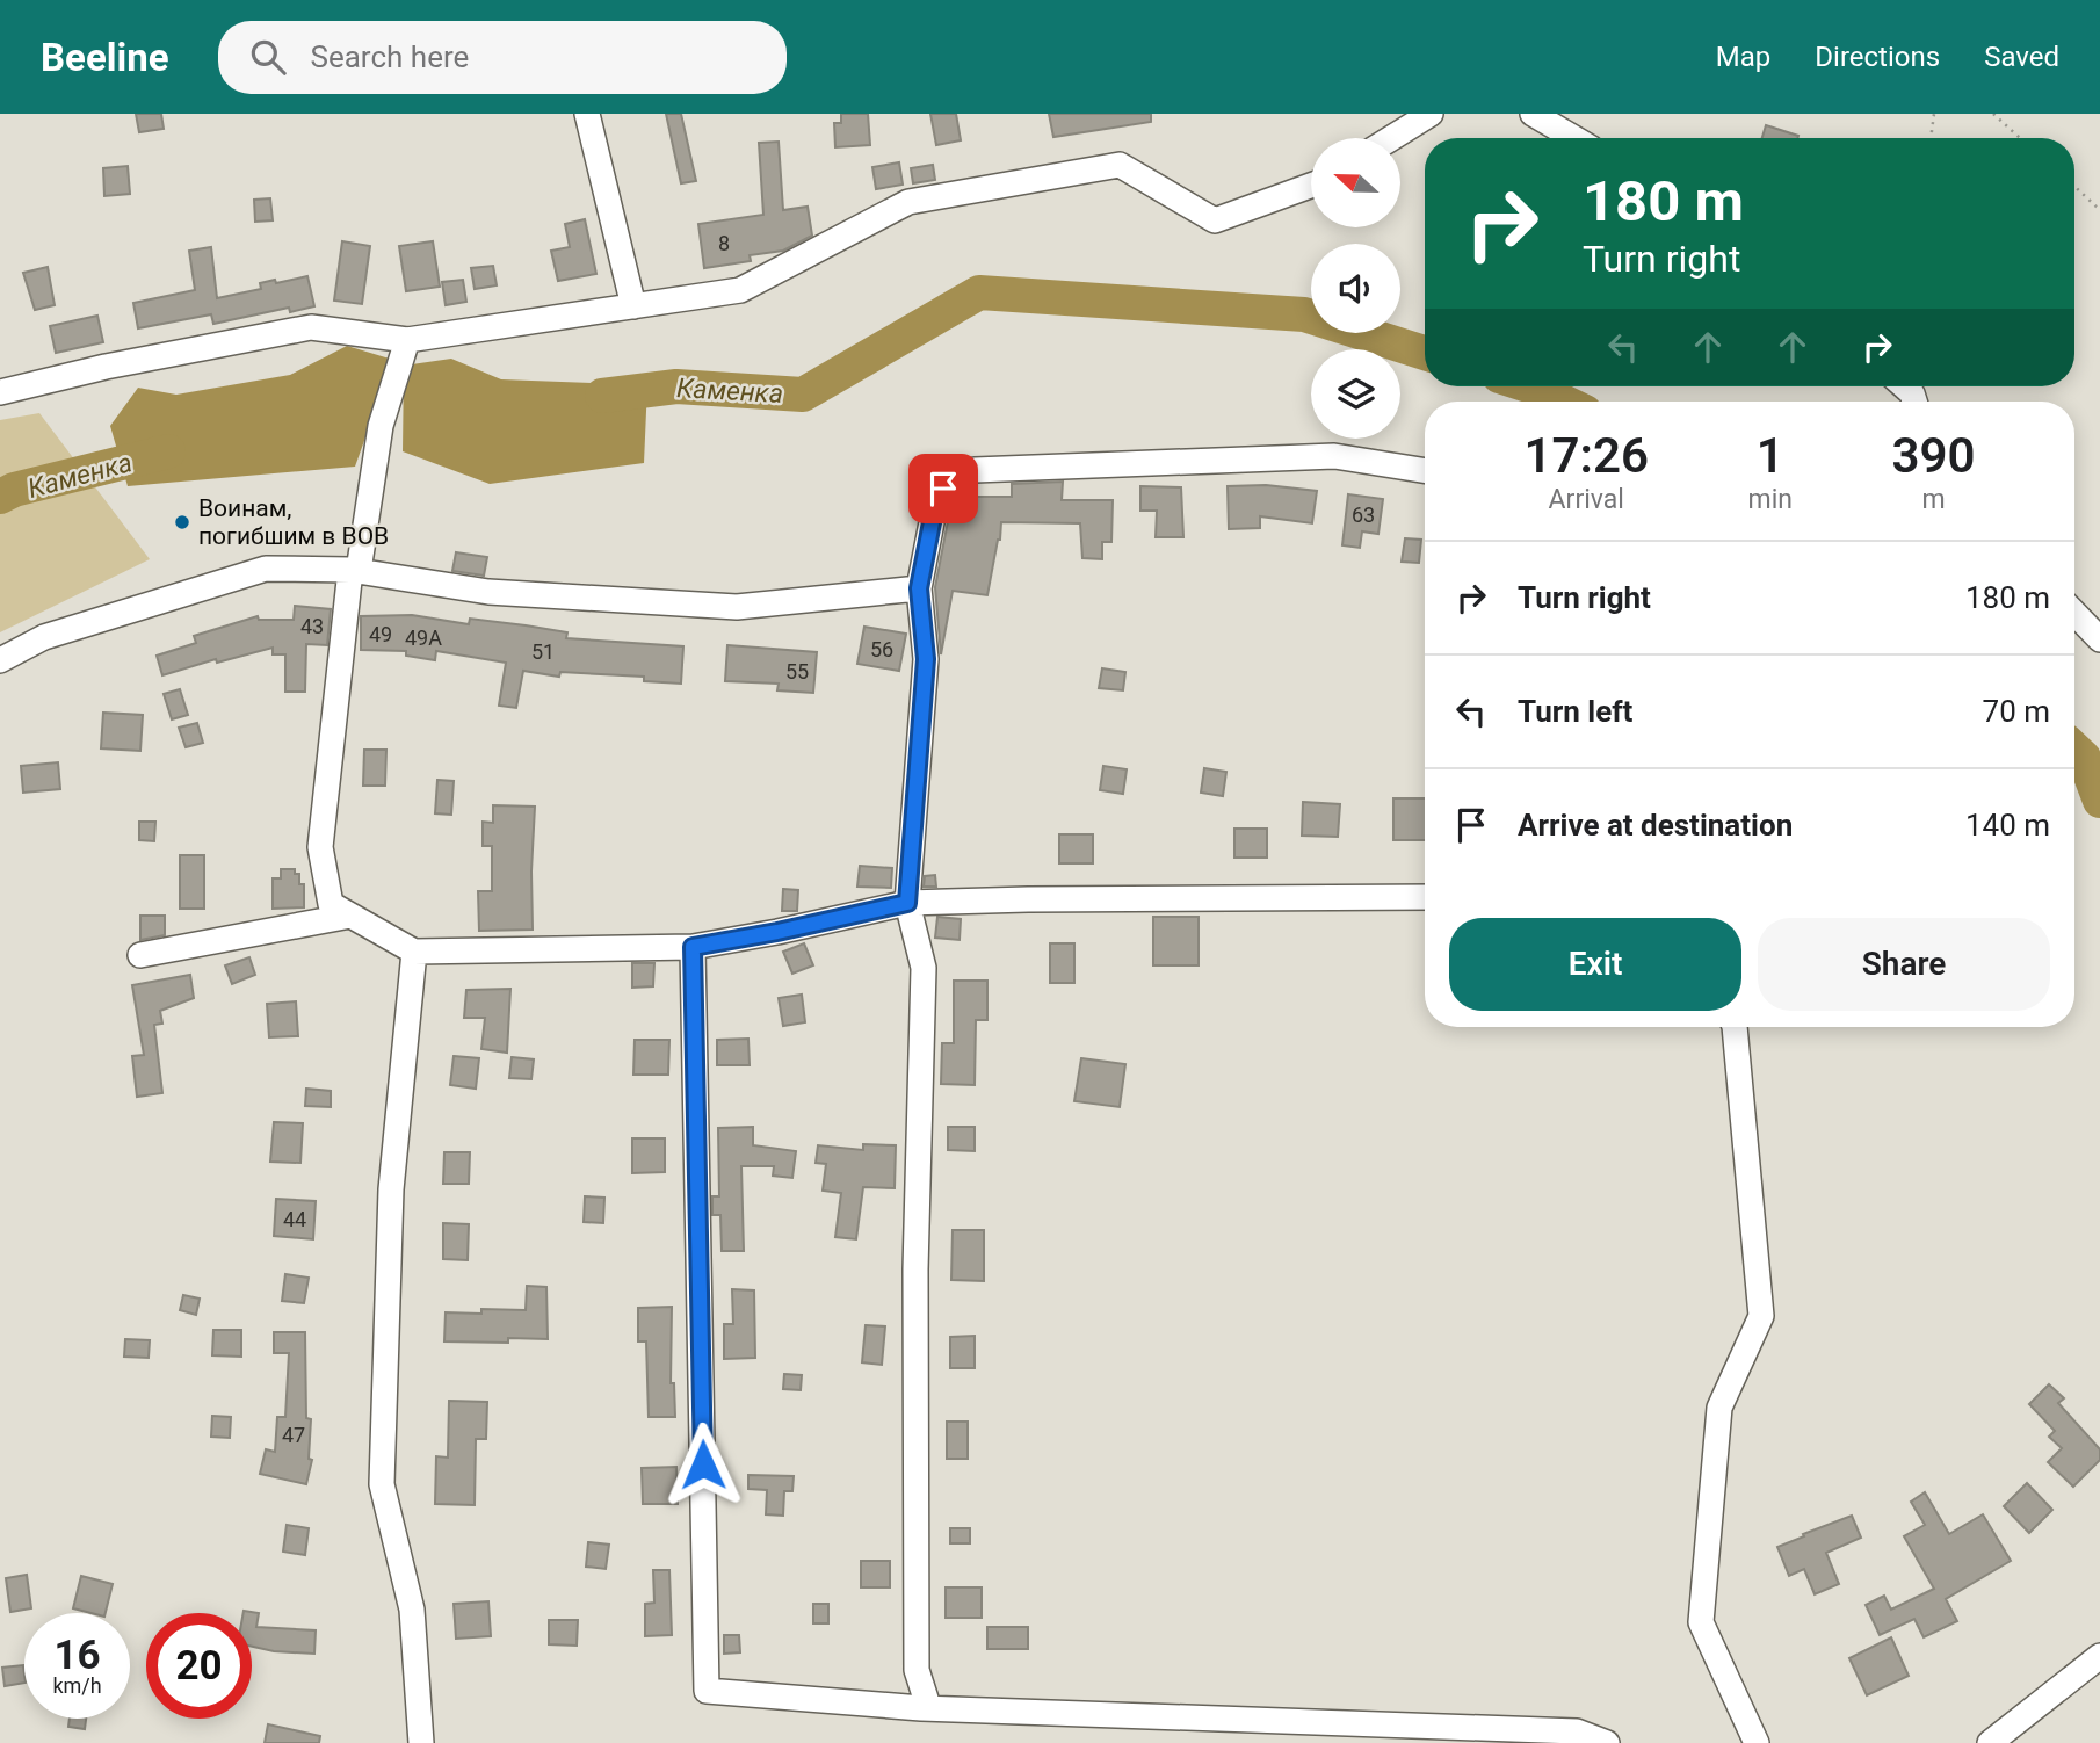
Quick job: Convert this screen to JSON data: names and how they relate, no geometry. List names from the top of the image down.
{
  "water": ["Каменка"],
  "places": ["Воинам, погибшим в ВОВ"],
  "house_numbers": [
    "8",
    "63",
    "43",
    "49",
    "49А",
    "56",
    "51",
    "55",
    "44",
    "47"
  ],
  "north": "left",
  "page": {
    "header": "Beeline",
    "search": "Search here",
    "nav": ["Map", "Directions", "Saved"],
    "turn": ["180 m", "Turn right"],
    "eta": [
      "17:26",
      "Arrival",
      "1",
      "min",
      "390",
      "m"
    ],
    "list": [
      {
        "name": "Turn right",
        "value": "180 m"
      },
      {
        "name": "Turn left",
        "value": "70 m"
      },
      {
        "name": "Arrive at destination",
        "value": "140 m"
      }
    ],
    "buttons": ["Exit", "Share"],
    "speed": "16 km/h",
    "limit": "20"
  }
}
